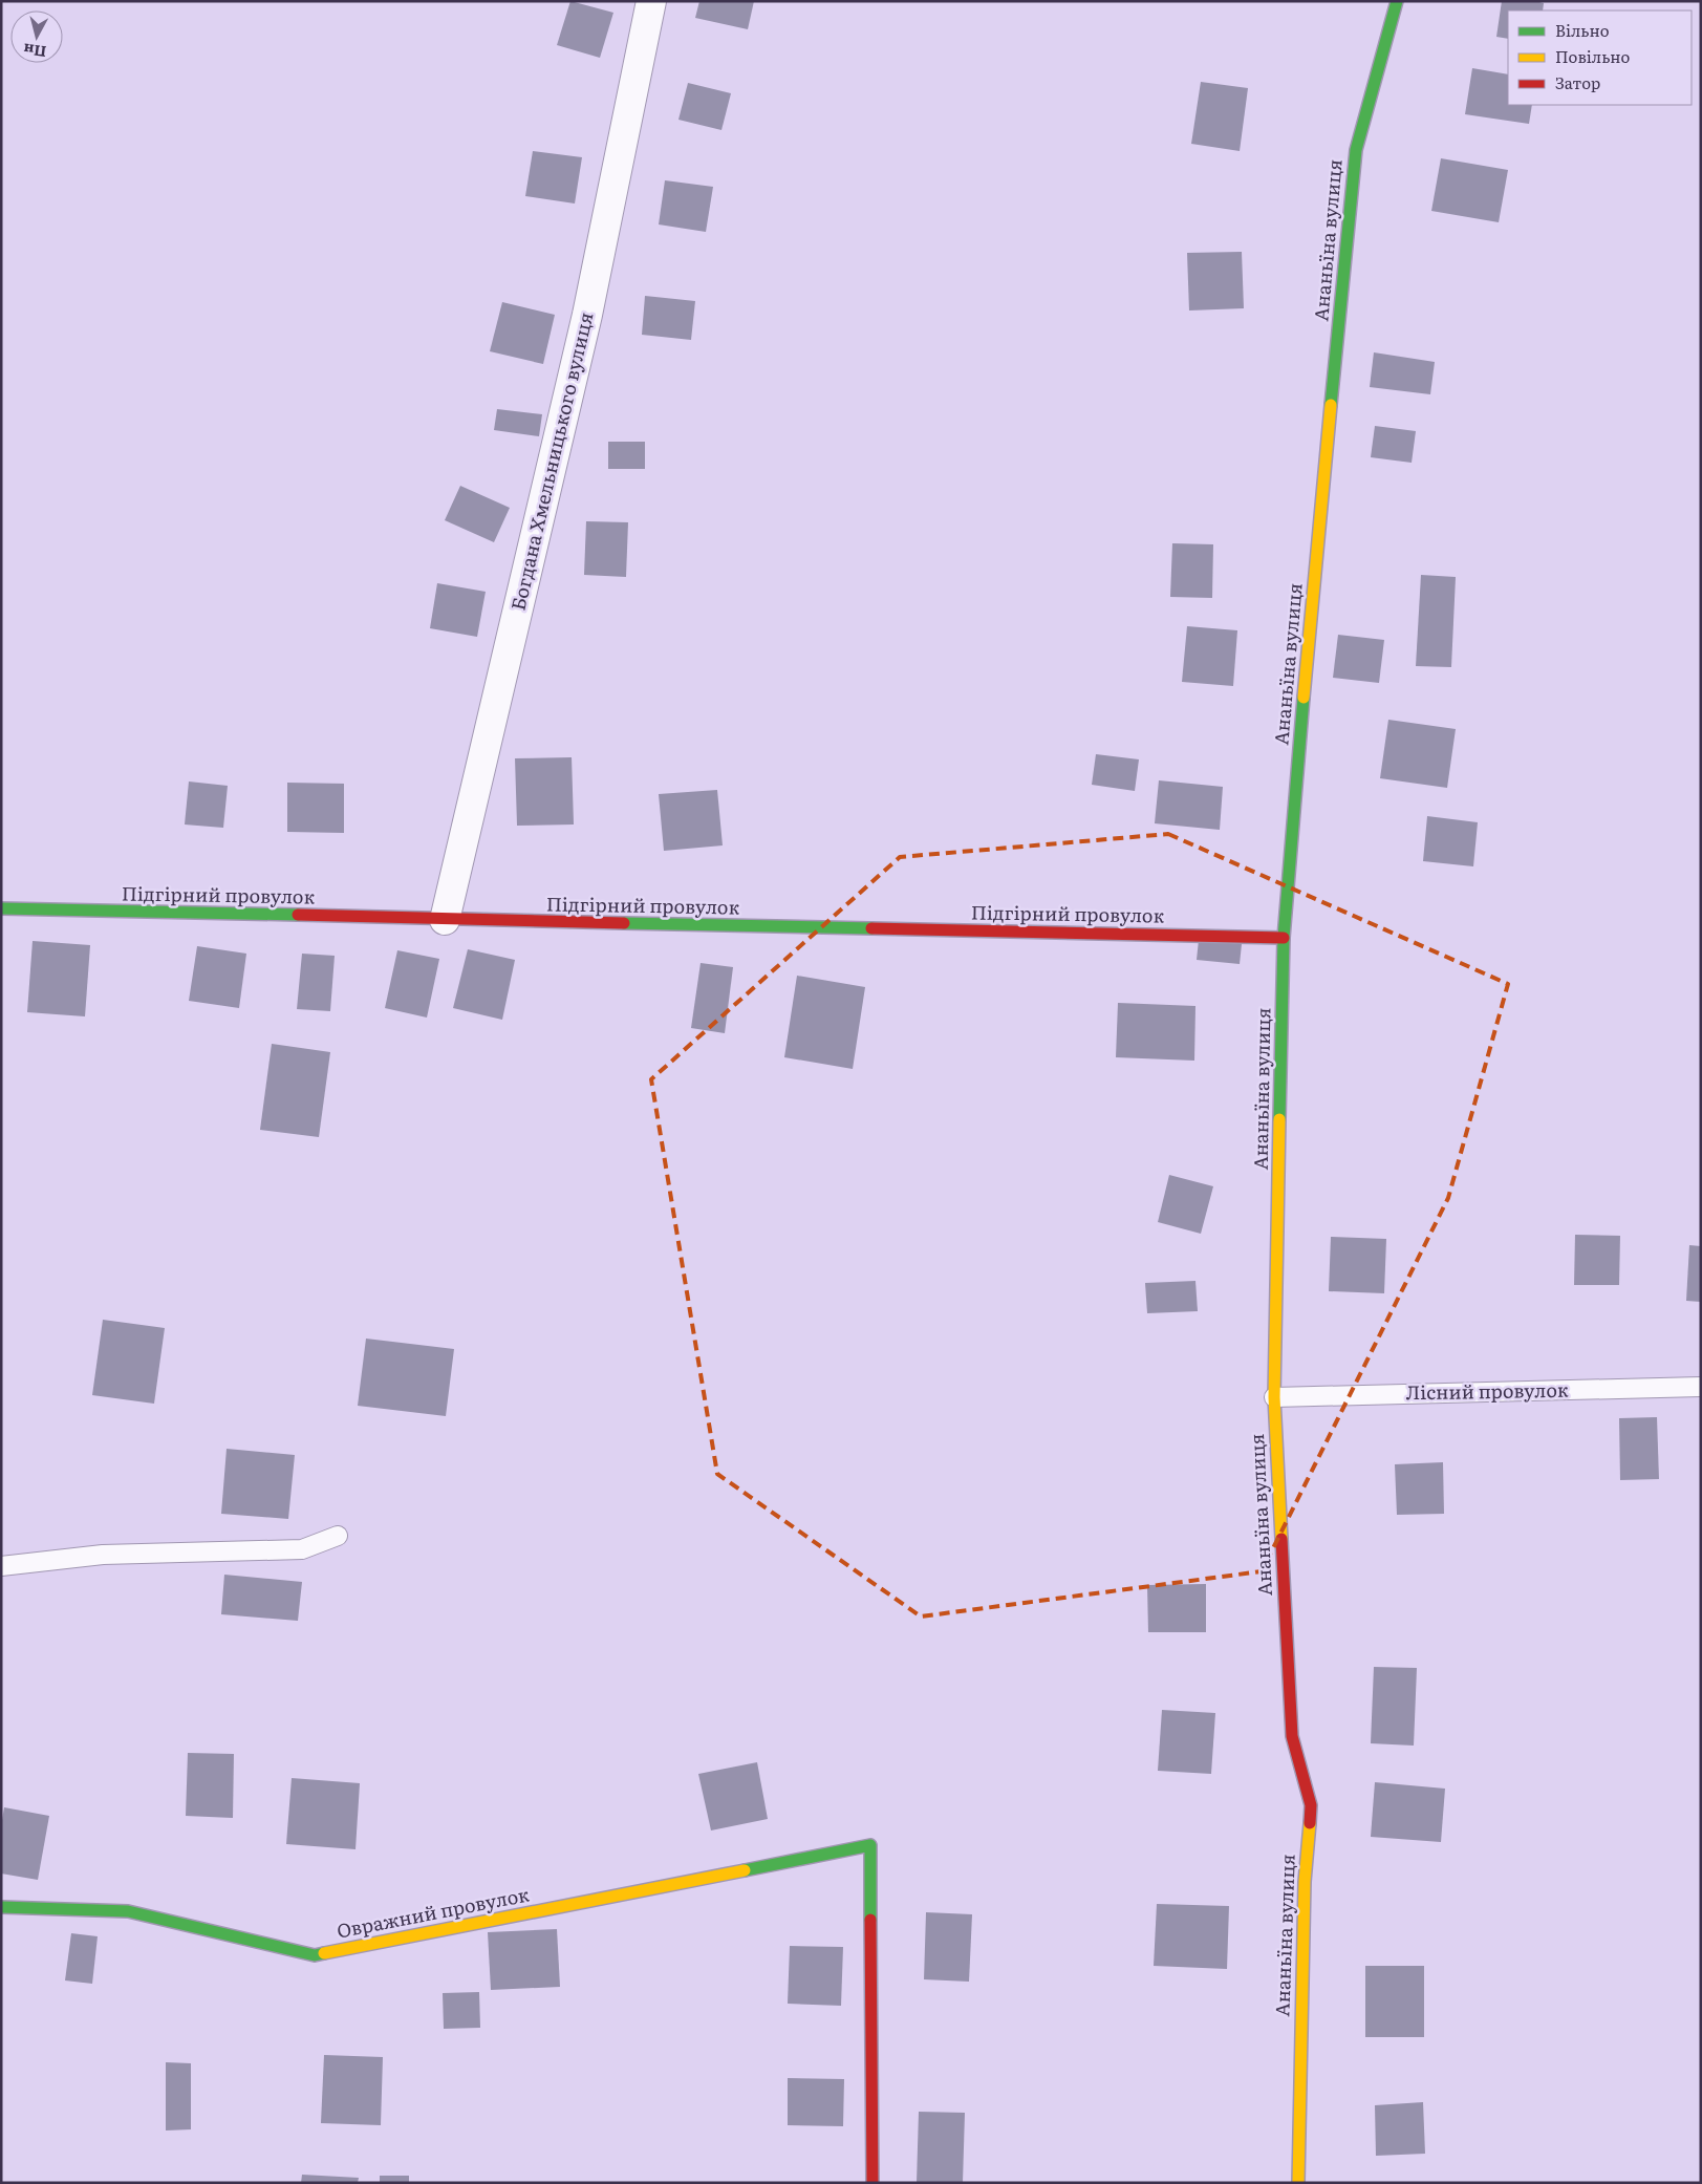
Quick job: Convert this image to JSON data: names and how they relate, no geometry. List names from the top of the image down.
{
  "streets": {
    "street": [
      "Ананьїна вулиця",
      "Богдана Хмельницького вулиця",
      "Підгірний провулок",
      "Овражний провулок"
    ],
    "lane": ["Лісний провулок"]
  },
  "crossings": [
    ["Ананьїна вулиця", "Підгірний провулок"],
    ["Ананьїна вулиця", "Лісний провулок"],
    ["Богдана Хмельницького вулиця", "Підгірний провулок"]
  ],
  "legend": ["Вільно", "Повільно", "Затор"],
  "north": "bottom"
}
